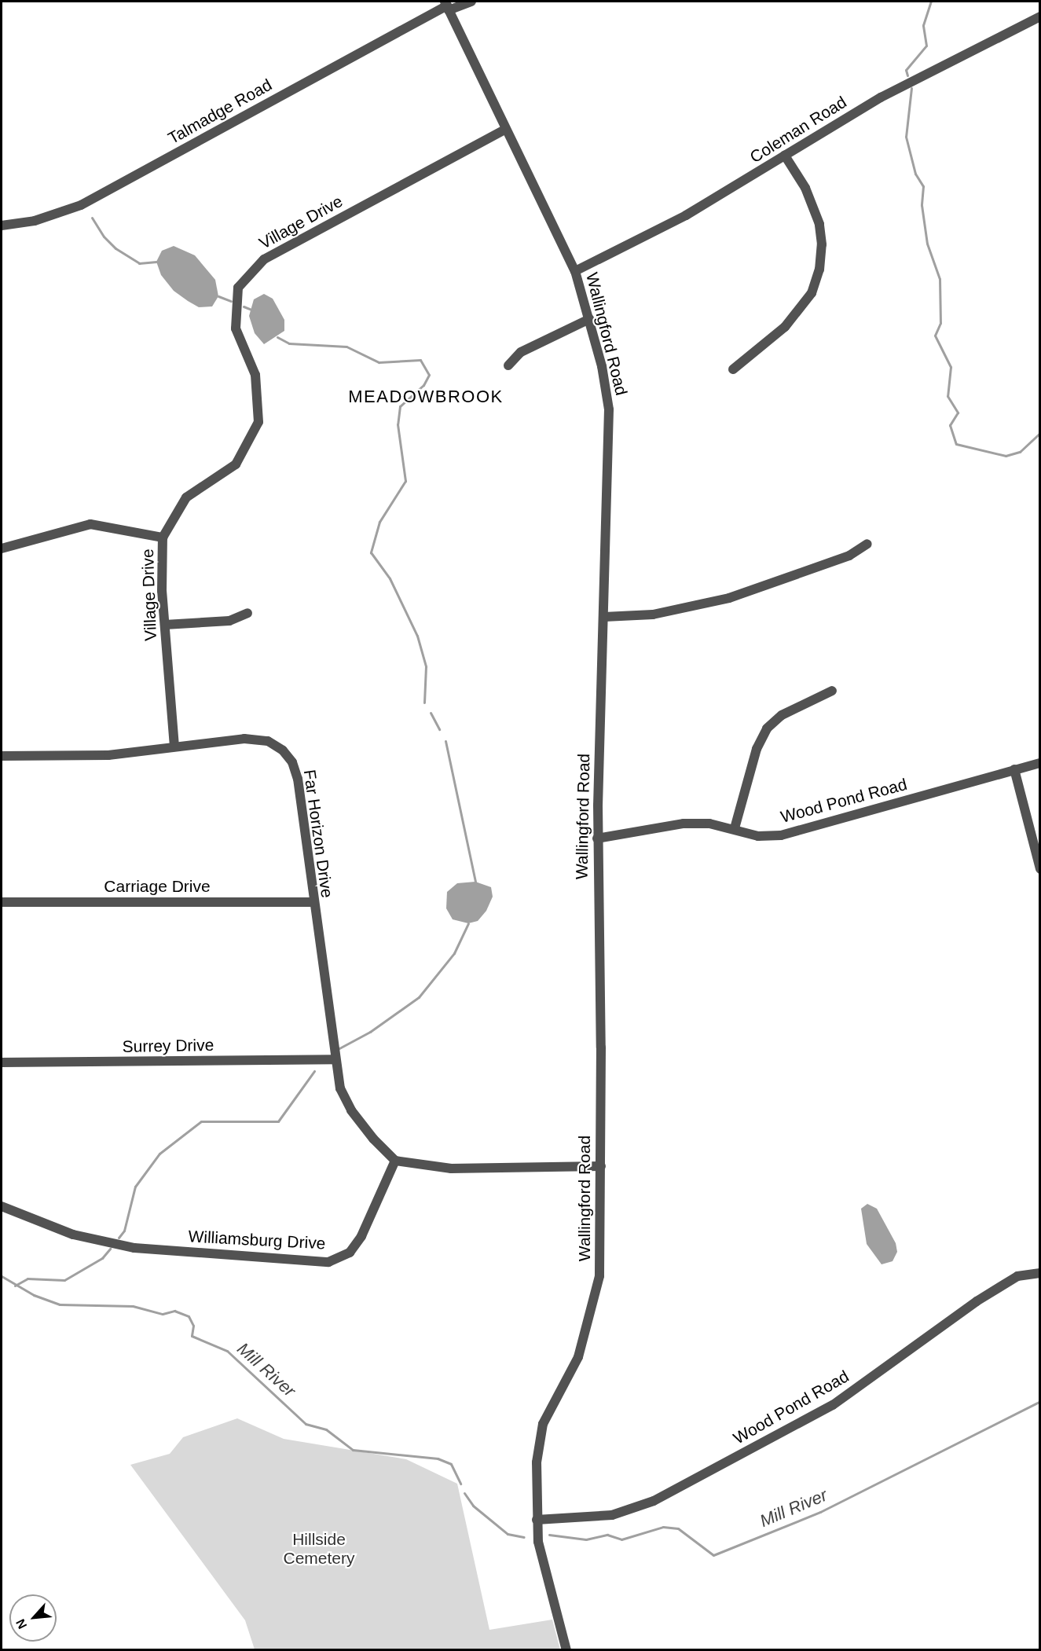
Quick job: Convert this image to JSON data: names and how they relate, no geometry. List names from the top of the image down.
{
  "streets": {
    "street": [
      "Talmadge Road",
      "Coleman Road",
      "Village Drive",
      "Wallingford Road",
      "Wood Pond Road",
      "Far Horizon Drive",
      "Carriage Drive",
      "Surrey Drive",
      "Williamsburg Drive"
    ]
  },
  "crossings": [
    ["Talmadge Road", "Wallingford Road"],
    ["Coleman Road", "Wallingford Road"],
    ["Village Drive", "Wallingford Road"],
    ["Village Drive", "Far Horizon Drive"],
    ["Wallingford Road", "Wood Pond Road"],
    ["Far Horizon Drive", "Carriage Drive"],
    ["Far Horizon Drive", "Surrey Drive"],
    ["Far Horizon Drive", "Williamsburg Drive"]
  ],
  "districts": ["MEADOWBROOK"],
  "water": ["Mill River"],
  "parks": ["Hillside Cemetery"],
  "north": "bottom left"
}
